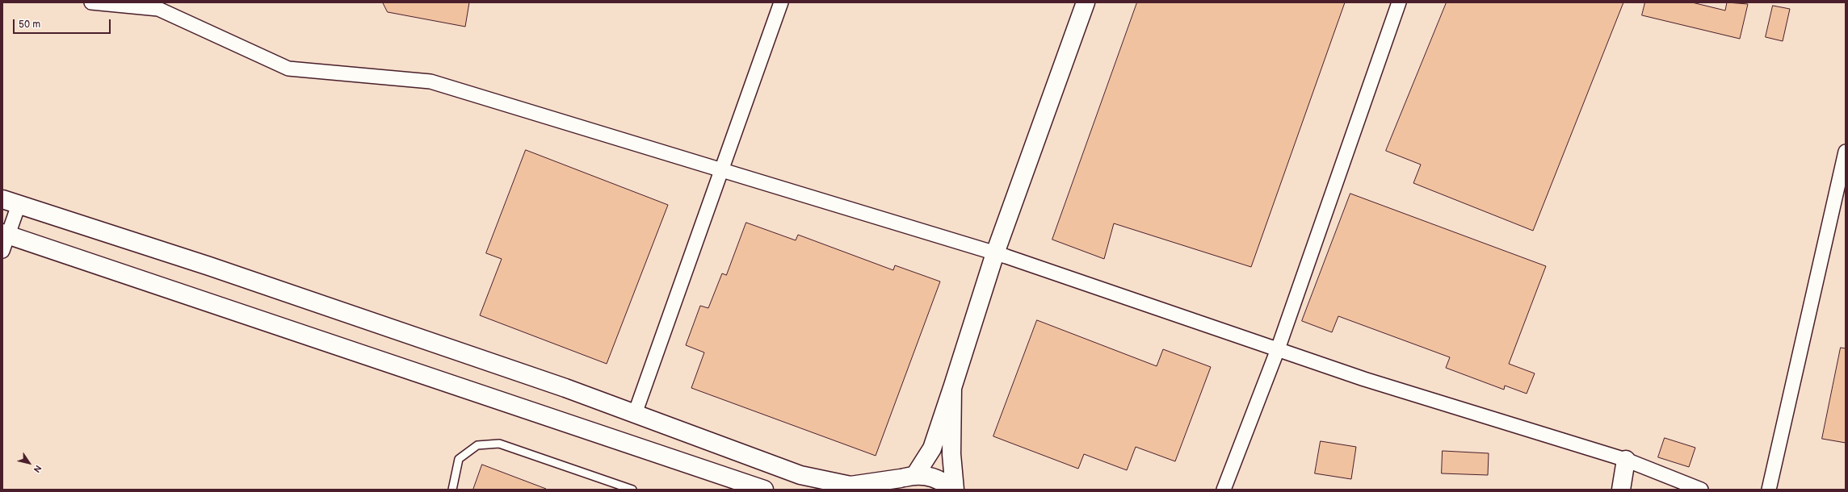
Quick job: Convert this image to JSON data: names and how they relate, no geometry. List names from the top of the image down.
{
  "scale_bar": "50 m",
  "north": "bottom right"
}
